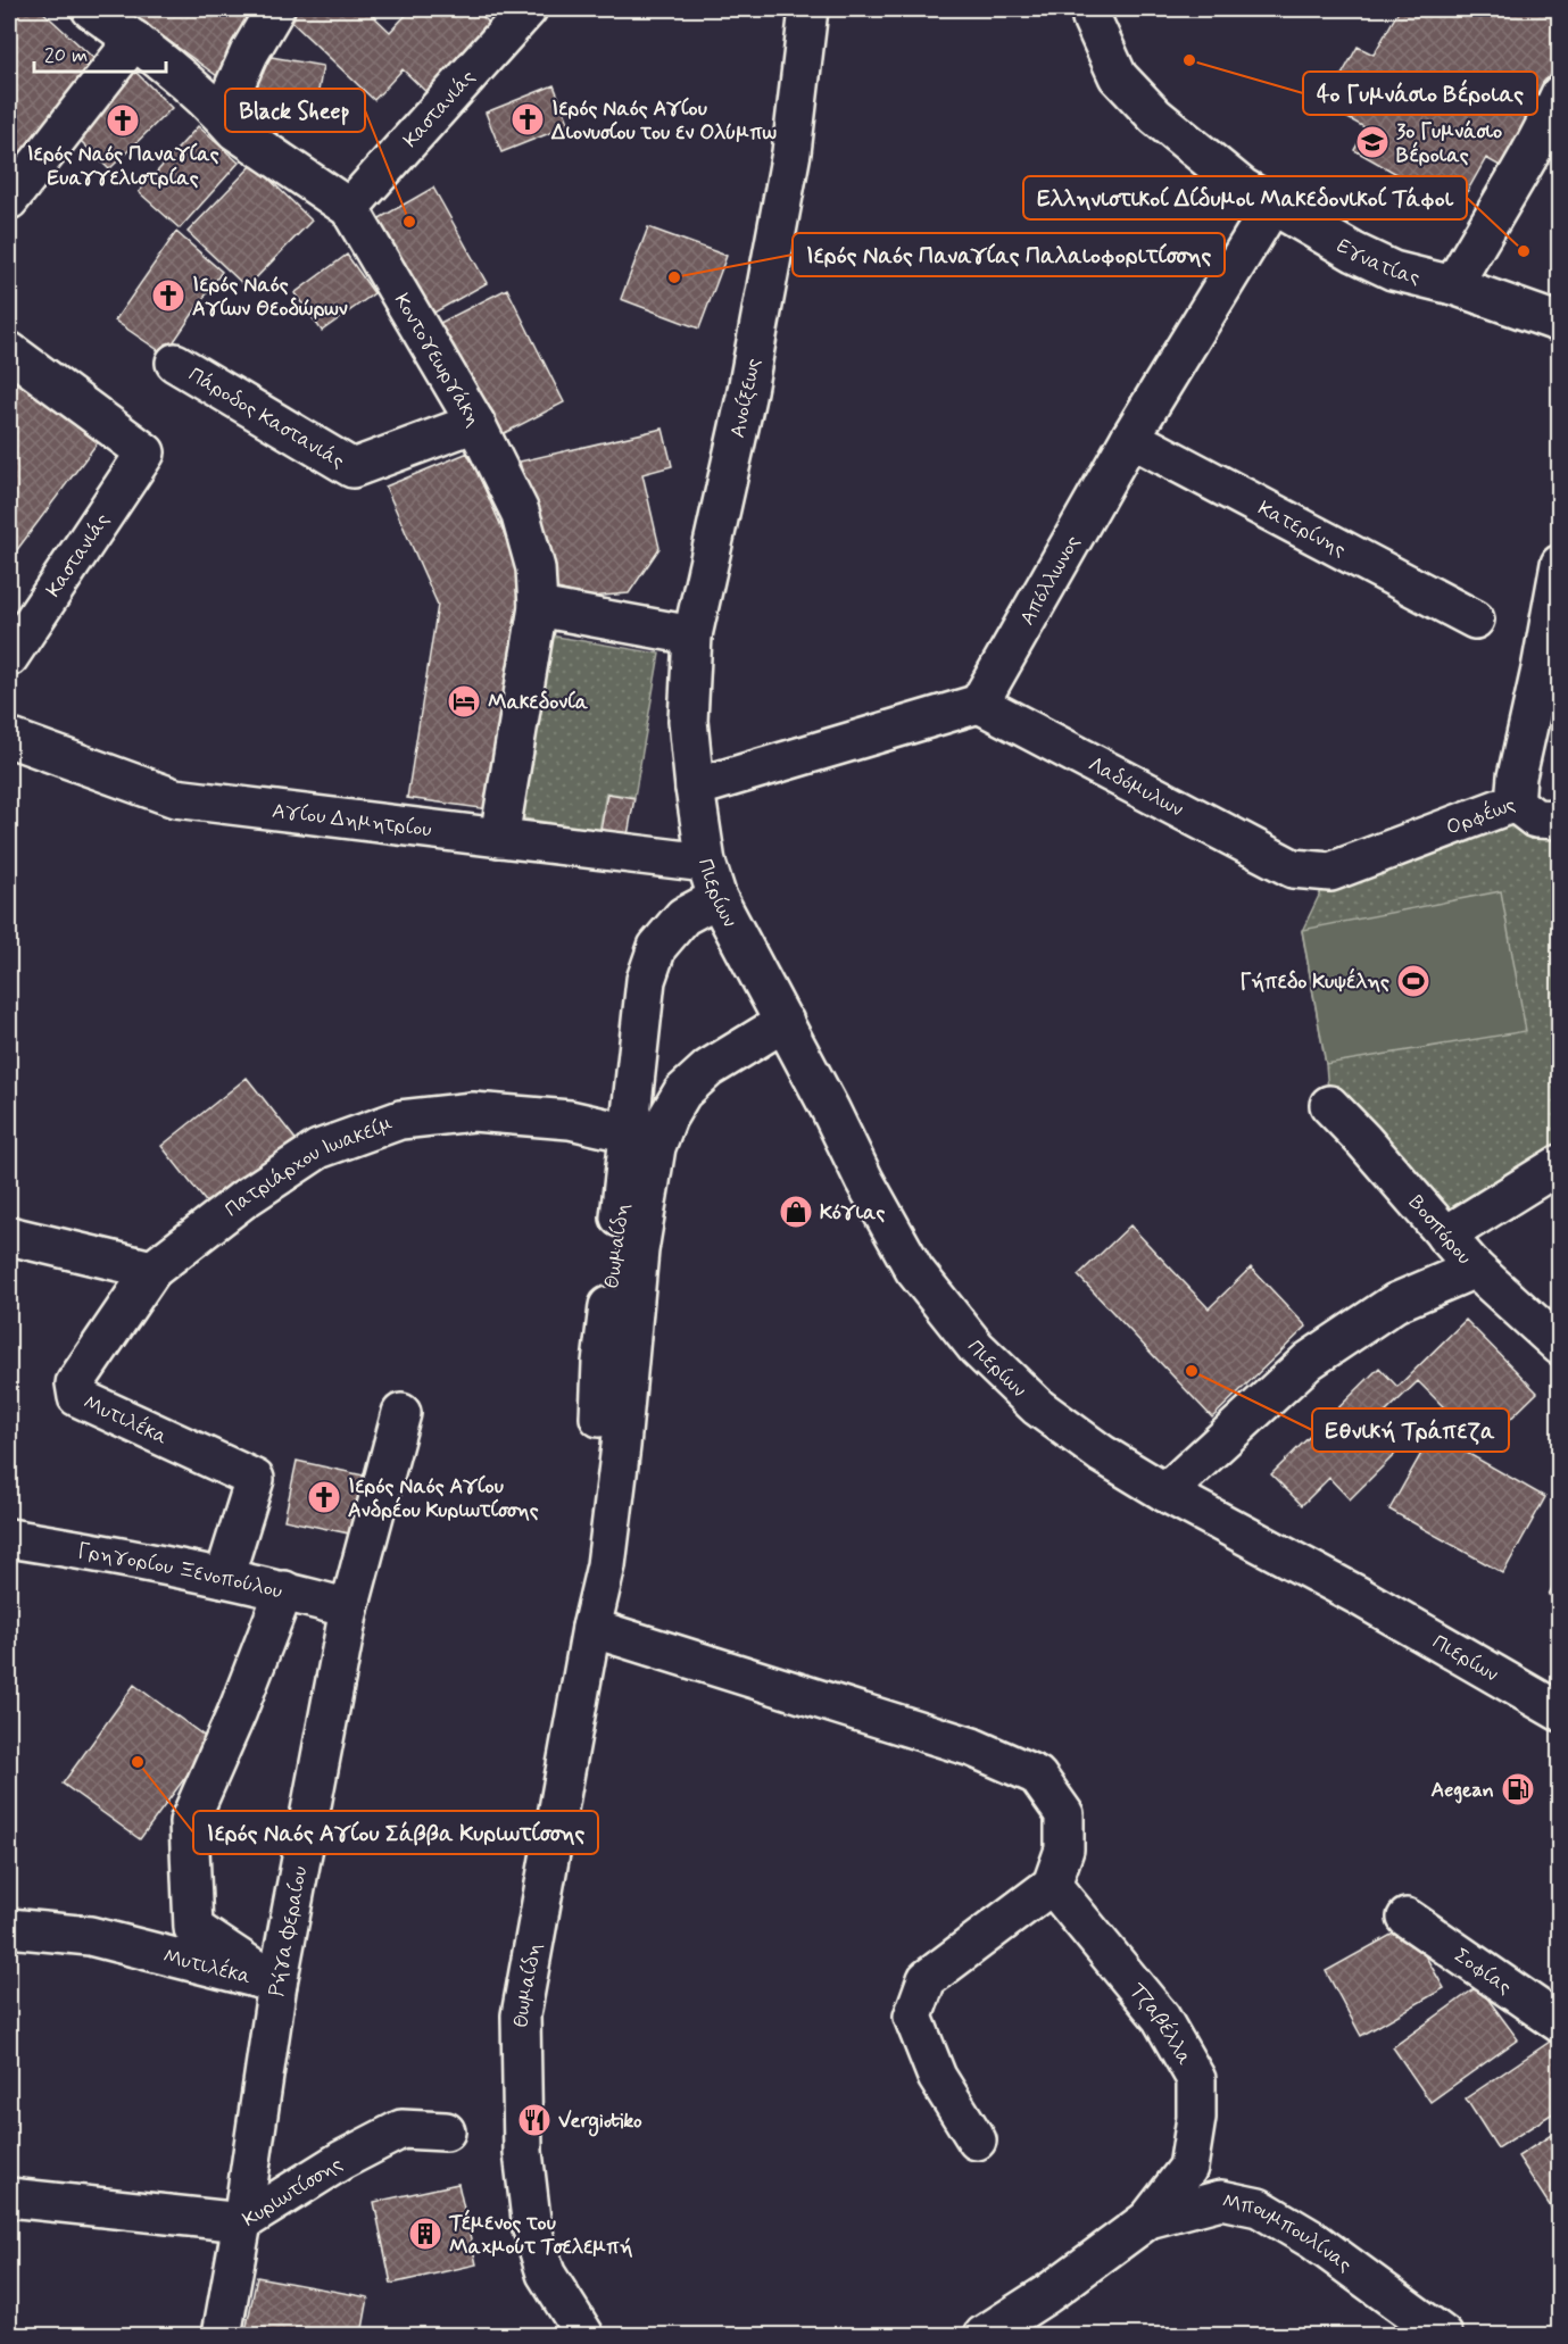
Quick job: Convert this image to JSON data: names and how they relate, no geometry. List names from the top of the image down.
{
  "streets": {
    "street": [
      "Καστανιάς",
      "Εγνατίας",
      "Κοντογεωργάκη",
      "Ανοίξεως",
      "Πάροδος Καστανιάς",
      "Κατερίνης",
      "Απόλλωνος",
      "Λαδόμυλων",
      "Ορφέως",
      "Αγίου Δημητρίου",
      "Πιερίων",
      "Πατριάρχου Ιωακείμ",
      "Βοσπόρου",
      "Θωμαίδη",
      "Μυτιλέκα",
      "Γρηγορίου Ξενοπούλου",
      "Ρήγα Φεραίου",
      "Σοφίας",
      "Τζαβέλλα",
      "Κυριωτίσσης",
      "Μπουμπουλίνας"
    ]
  },
  "crossings": [
    ["Καστανιάς", "Κοντογεωργάκη"],
    ["Εγνατίας", "Απόλλωνος"],
    ["Κοντογεωργάκη", "Πάροδος Καστανιάς"],
    ["Κοντογεωργάκη", "Αγίου Δημητρίου"],
    ["Ανοίξεως", "Πιερίων"],
    ["Κατερίνης", "Απόλλωνος"],
    ["Απόλλωνος", "Λαδόμυλων"],
    ["Λαδόμυλων", "Ορφέως"],
    ["Αγίου Δημητρίου", "Πιερίων"],
    ["Πιερίων", "Θωμαίδη"],
    ["Πατριάρχου Ιωακείμ", "Θωμαίδη"],
    ["Πατριάρχου Ιωακείμ", "Μυτιλέκα"],
    ["Μυτιλέκα", "Γρηγορίου Ξενοπούλου"],
    ["Μυτιλέκα", "Ρήγα Φεραίου"],
    ["Γρηγορίου Ξενοπούλου", "Ρήγα Φεραίου"],
    ["Ρήγα Φεραίου", "Κυριωτίσσης"],
    ["Τζαβέλλα", "Μπουμπουλίνας"]
  ],
  "places": {
    "other": [
      "4ο Γυμνάσιο Βέροιας",
      "Black Sheep",
      "Ελληνιστικοί Δίδυμοι Μακεδονικοί Τάφοι",
      "Ιερός Ναός Παναγίας Παλαιοφοριτίσσης",
      "Εθνική Τράπεζα",
      "Ιερός Ναός Αγίου Σάββα Κυριωτίσσης"
    ],
    "church": [
      "Ιερός Ναός Αγίου Διονυσίου του εν Ολύμπω",
      "Ιερός Ναός Παναγίας Ευαγγελιστρίας",
      "Ιερός Ναός Αγίων Θεοδώρων",
      "Ιερός Ναός Αγίου Ανδρέου Κυριωτίσσης"
    ],
    "school or university": ["3ο Γυμνάσιο Βέροιας"],
    "hotel": ["Μακεδονία"],
    "sports": ["Γήπεδο Κυψέλης"],
    "shop": ["Κόγιας"],
    "fuel station": ["Aegean"],
    "restaurant": ["Vergiotiko"],
    "building": ["Τέμενος του Μαχμούτ Τσελεμπή"]
  },
  "scale_bar": "20 m"
}
